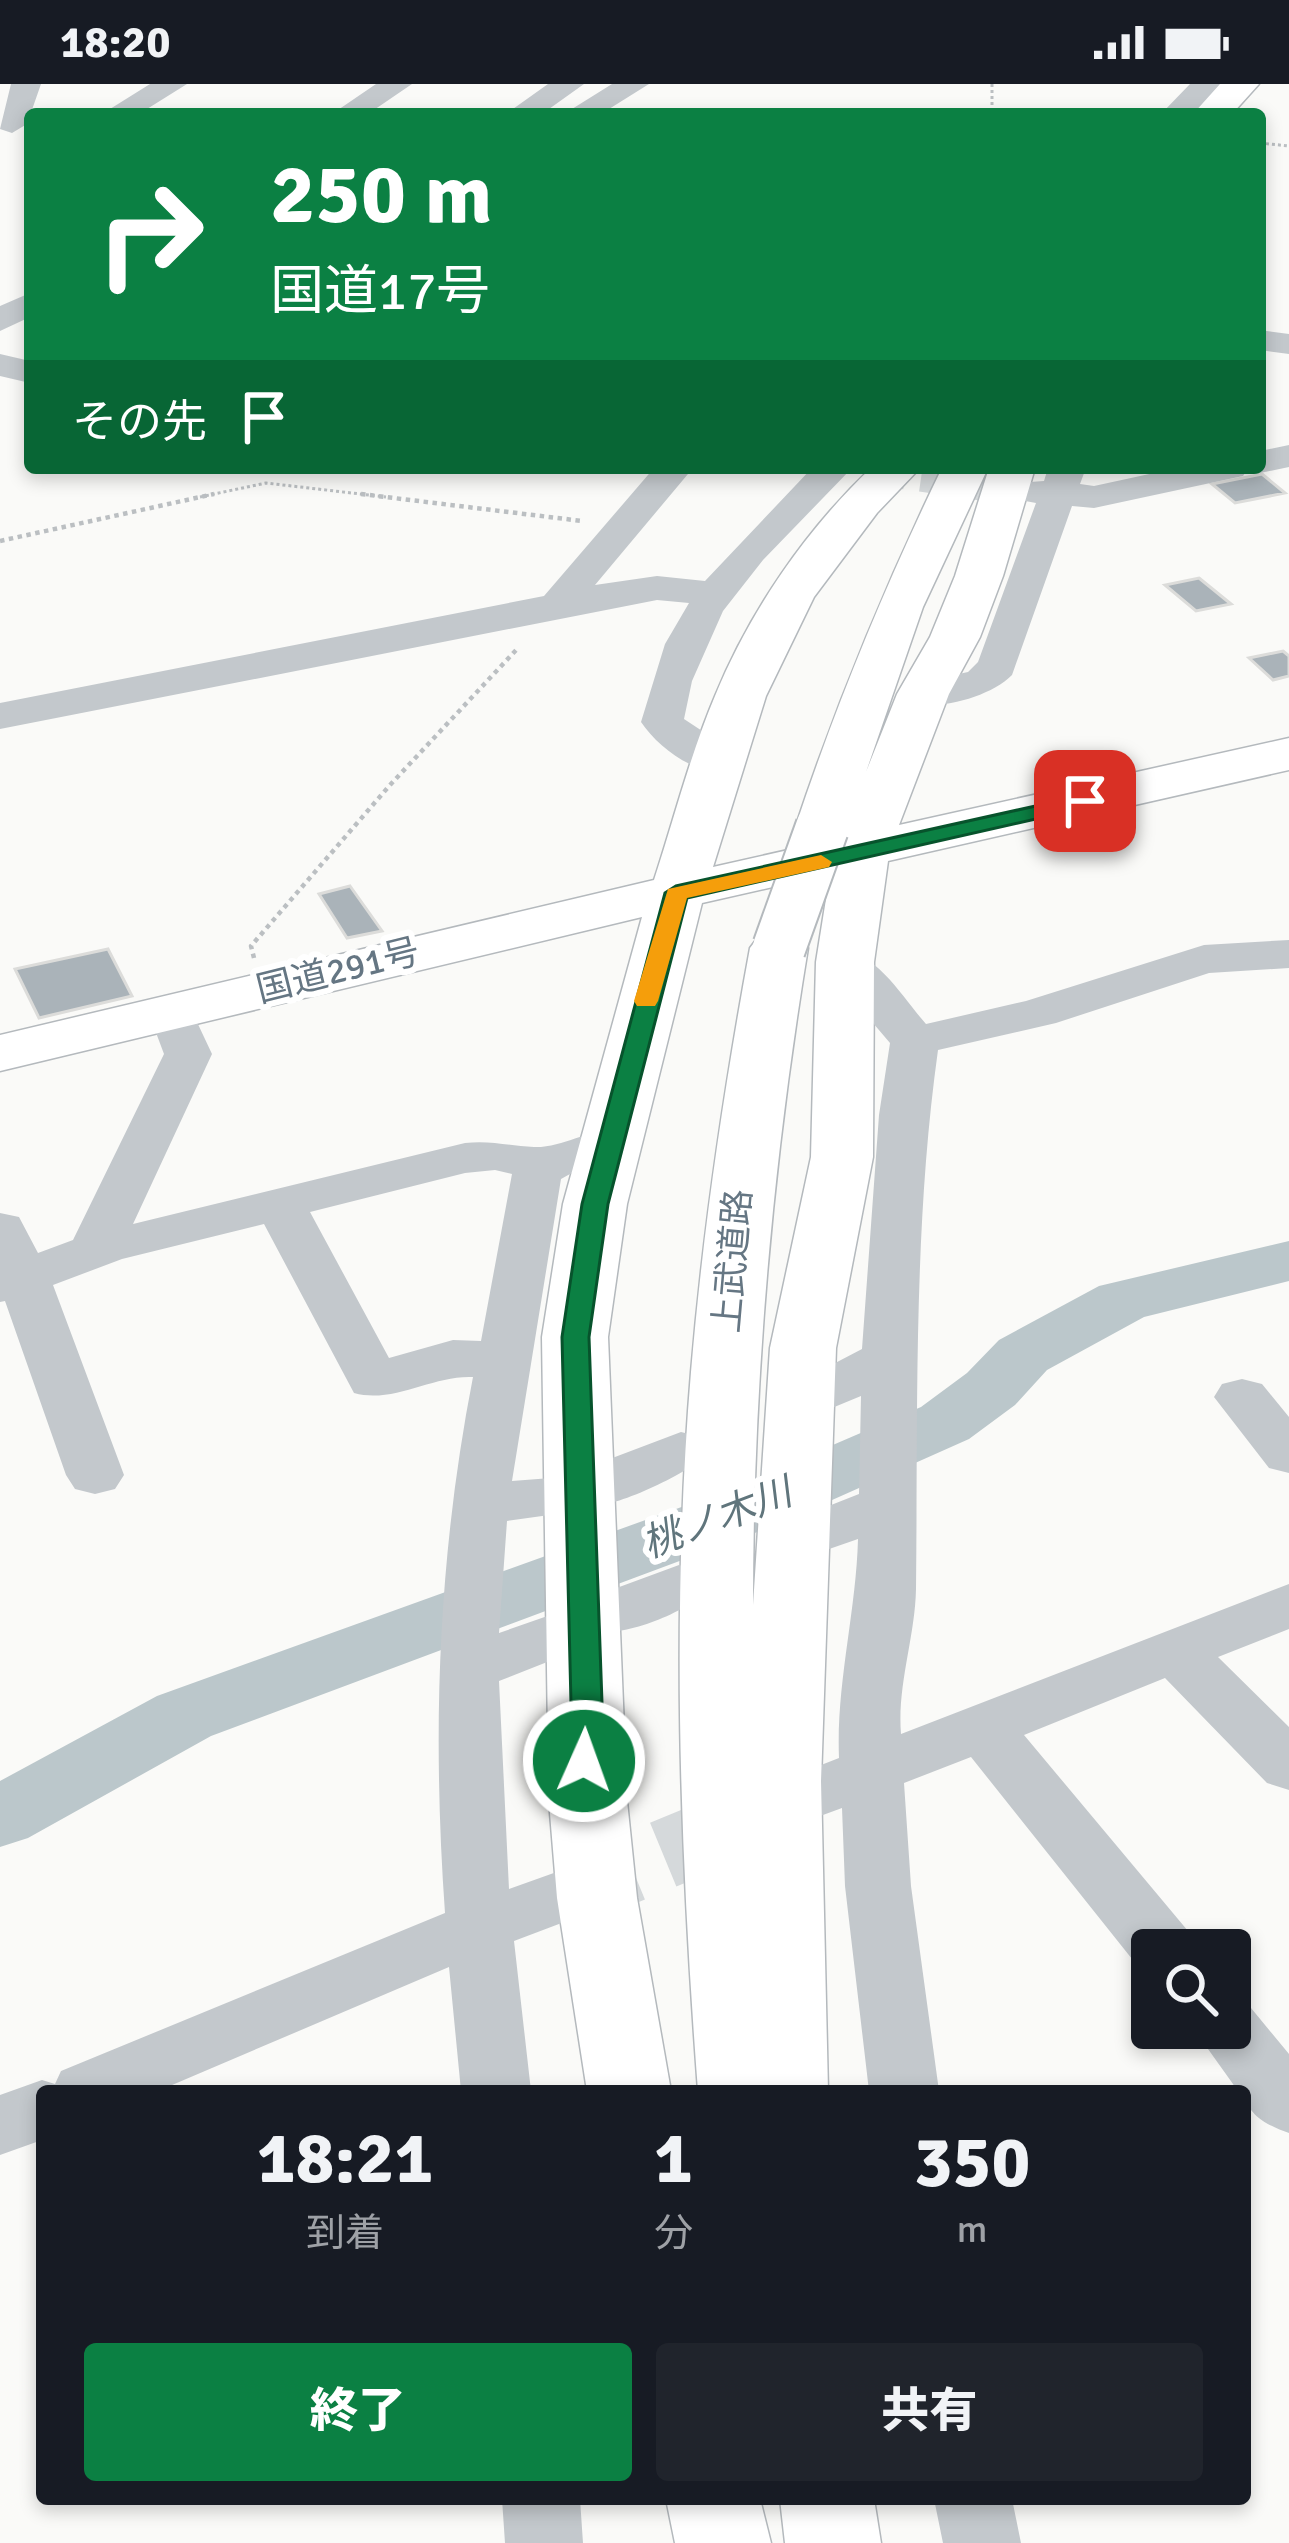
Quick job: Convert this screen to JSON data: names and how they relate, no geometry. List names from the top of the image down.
{
  "streets": {
    "highway": ["国道291号", "上武道路"]
  },
  "water": ["桃ノ木川"],
  "page": {
    "status": "18:20",
    "turn": ["250 m", "国道17号"],
    "then": "その先",
    "eta": [
      "18:21",
      "到着",
      "1",
      "分",
      "350",
      "m"
    ],
    "buttons": ["終了", "共有"]
  }
}
